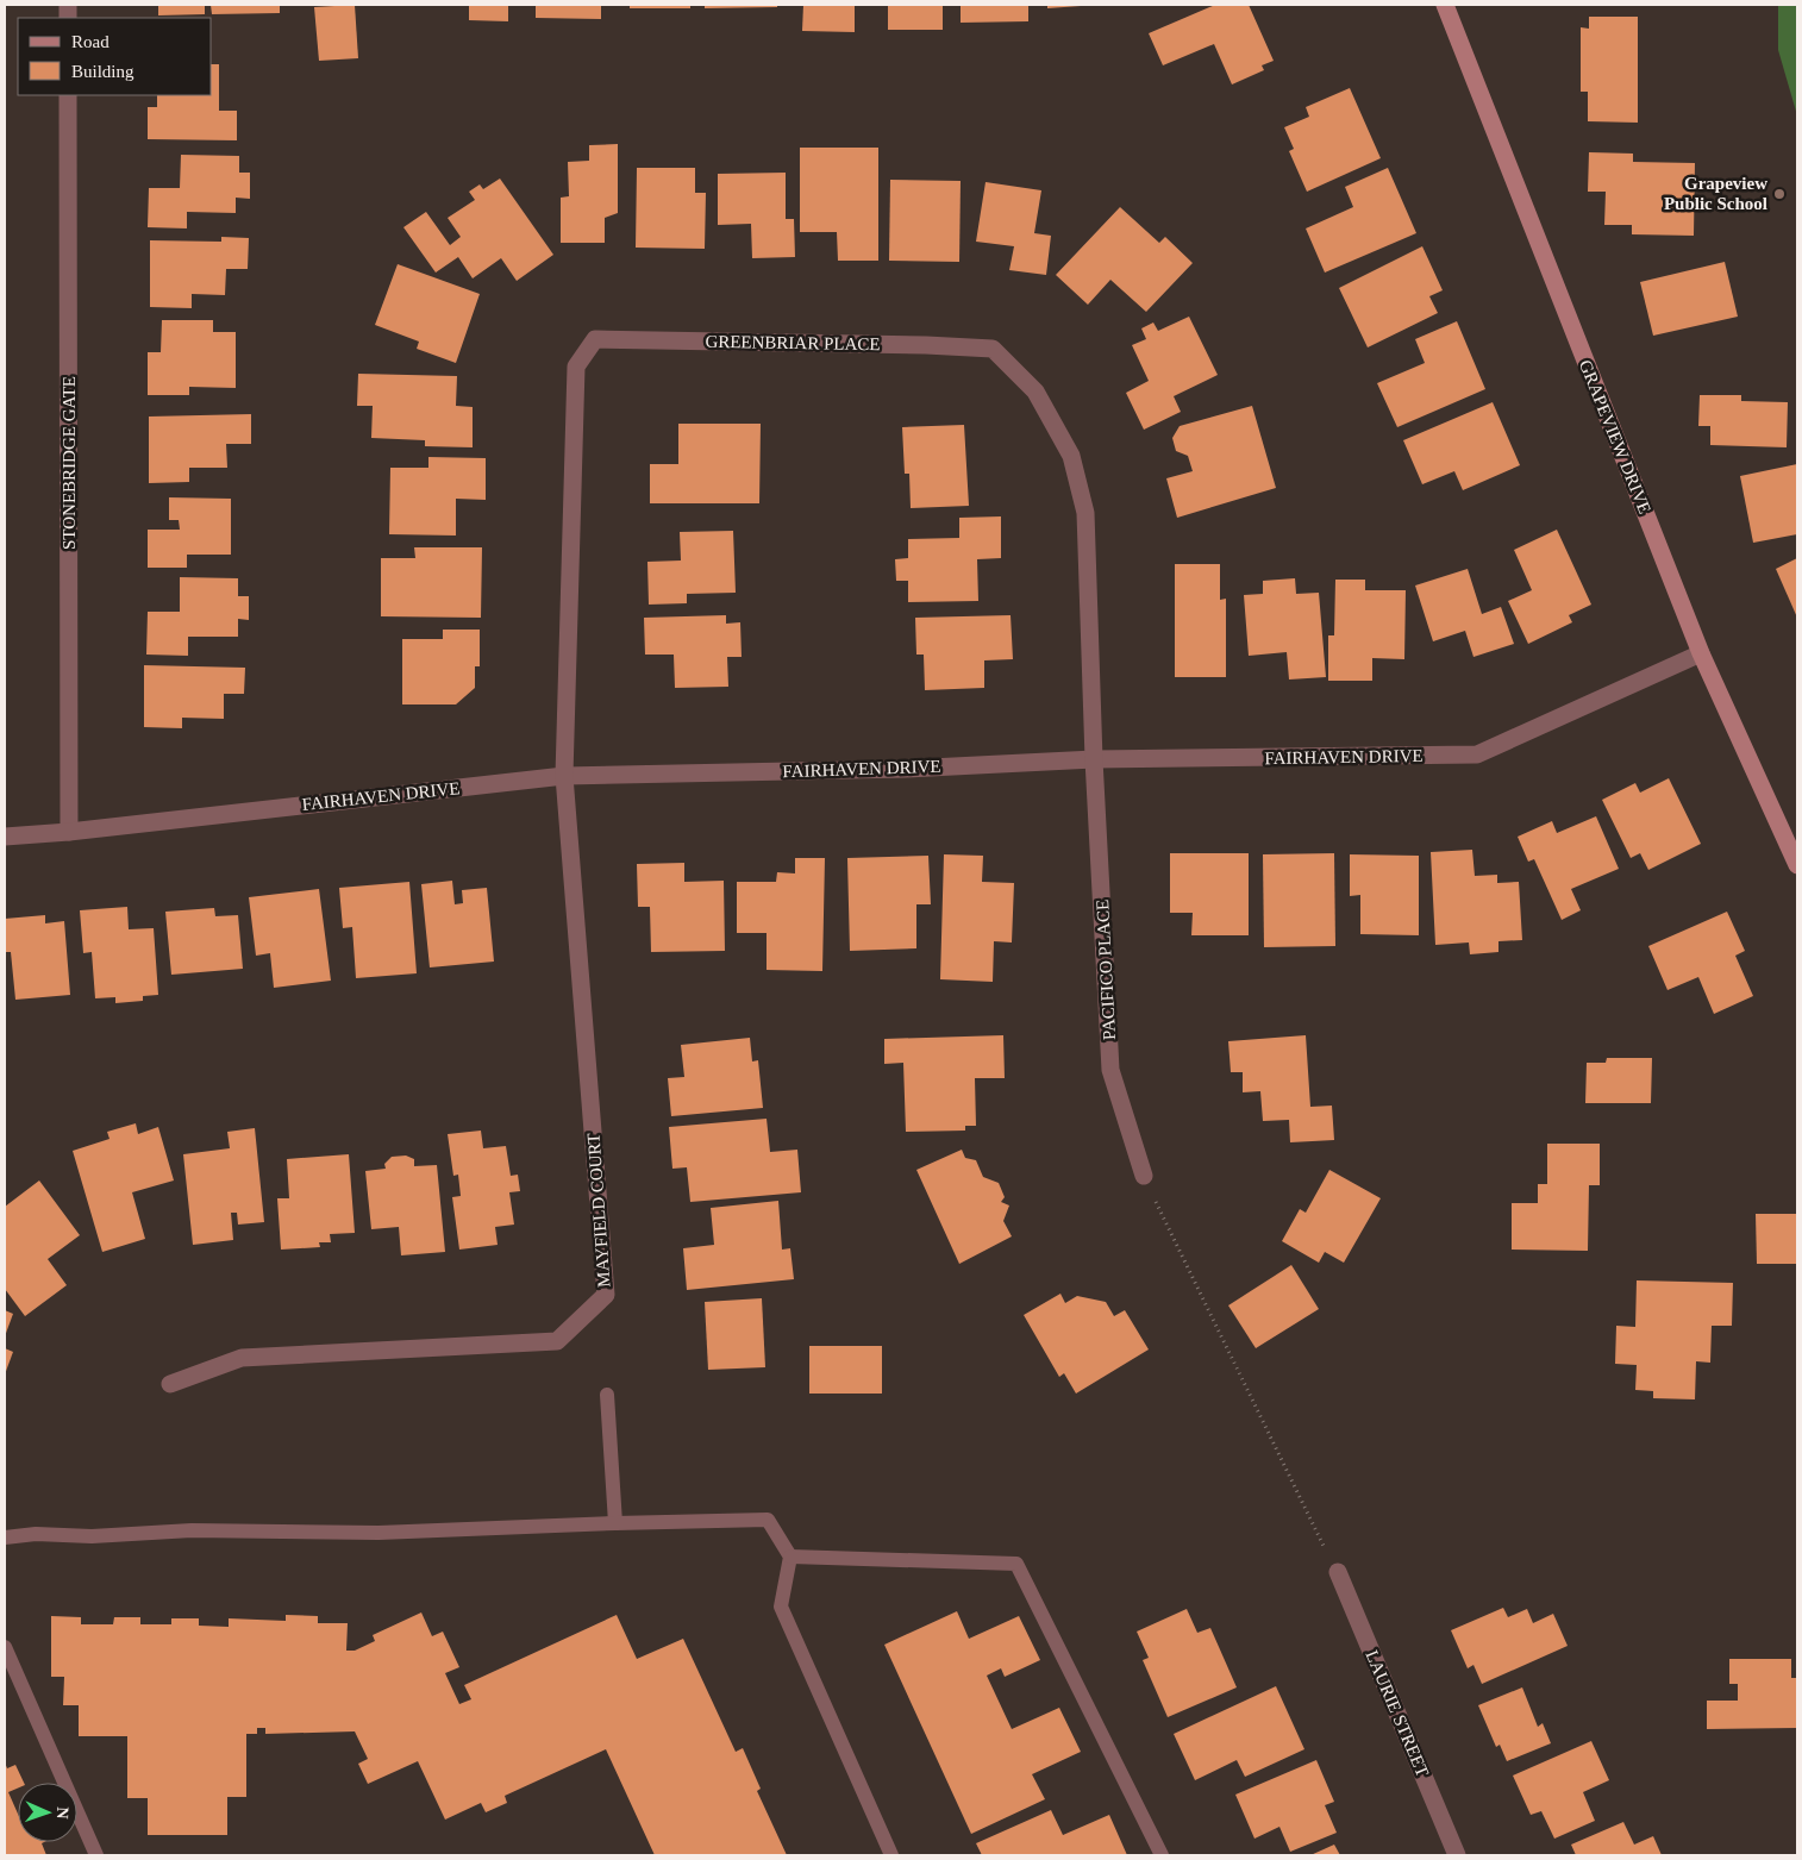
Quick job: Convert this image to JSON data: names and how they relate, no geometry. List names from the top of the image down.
{
  "streets": {
    "street": [
      "GREENBRIAR PLACE",
      "GRAPEVIEW DRIVE",
      "STONEBRIDGE GATE",
      "FAIRHAVEN DRIVE",
      "PACIFICO PLACE",
      "MAYFIELD COURT",
      "LAURIE STREET"
    ]
  },
  "crossings": [
    ["GREENBRIAR PLACE", "FAIRHAVEN DRIVE"],
    ["GREENBRIAR PLACE", "PACIFICO PLACE"],
    ["GREENBRIAR PLACE", "MAYFIELD COURT"],
    ["GRAPEVIEW DRIVE", "FAIRHAVEN DRIVE"],
    ["STONEBRIDGE GATE", "FAIRHAVEN DRIVE"],
    ["FAIRHAVEN DRIVE", "PACIFICO PLACE"],
    ["FAIRHAVEN DRIVE", "MAYFIELD COURT"]
  ],
  "places": ["Grapeview Public School"],
  "legend": ["Road", "Building"],
  "north": "right"
}
